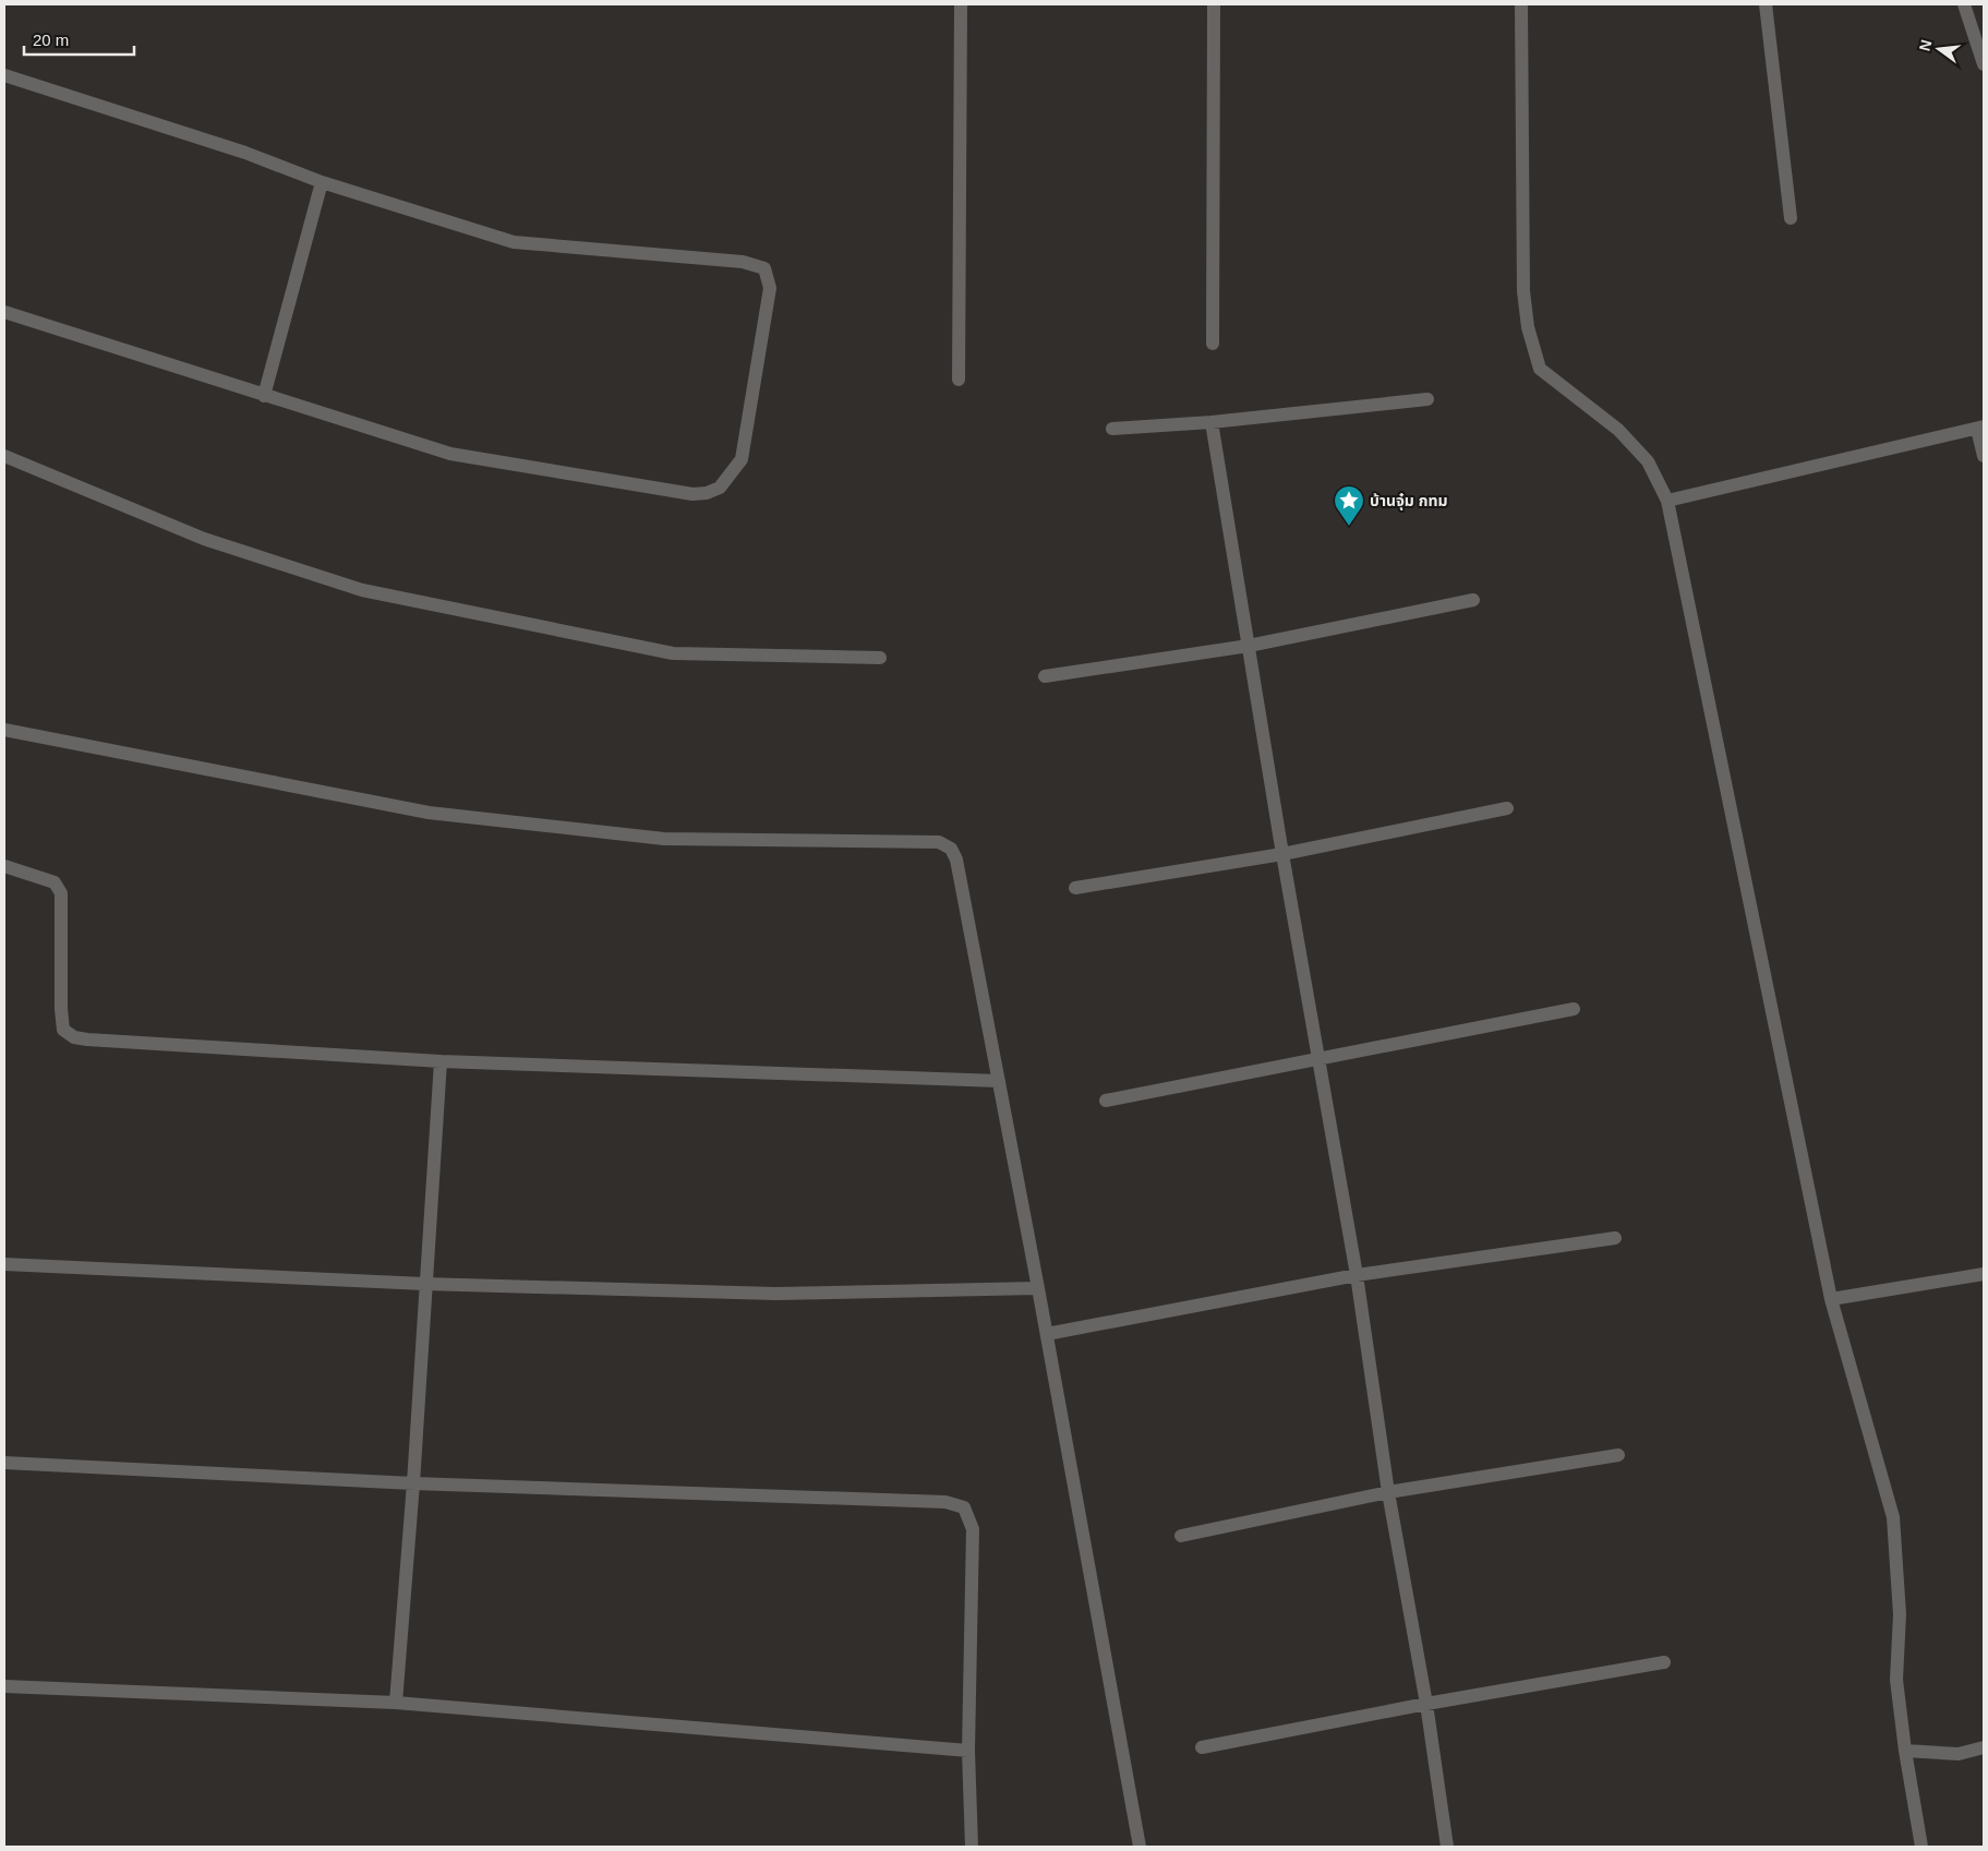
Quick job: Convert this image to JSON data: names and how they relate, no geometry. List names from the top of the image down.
{
  "places": {
    "place": ["บ้านจุ๋ม กทม"]
  },
  "scale_bar": "20 m",
  "north": "left"
}
